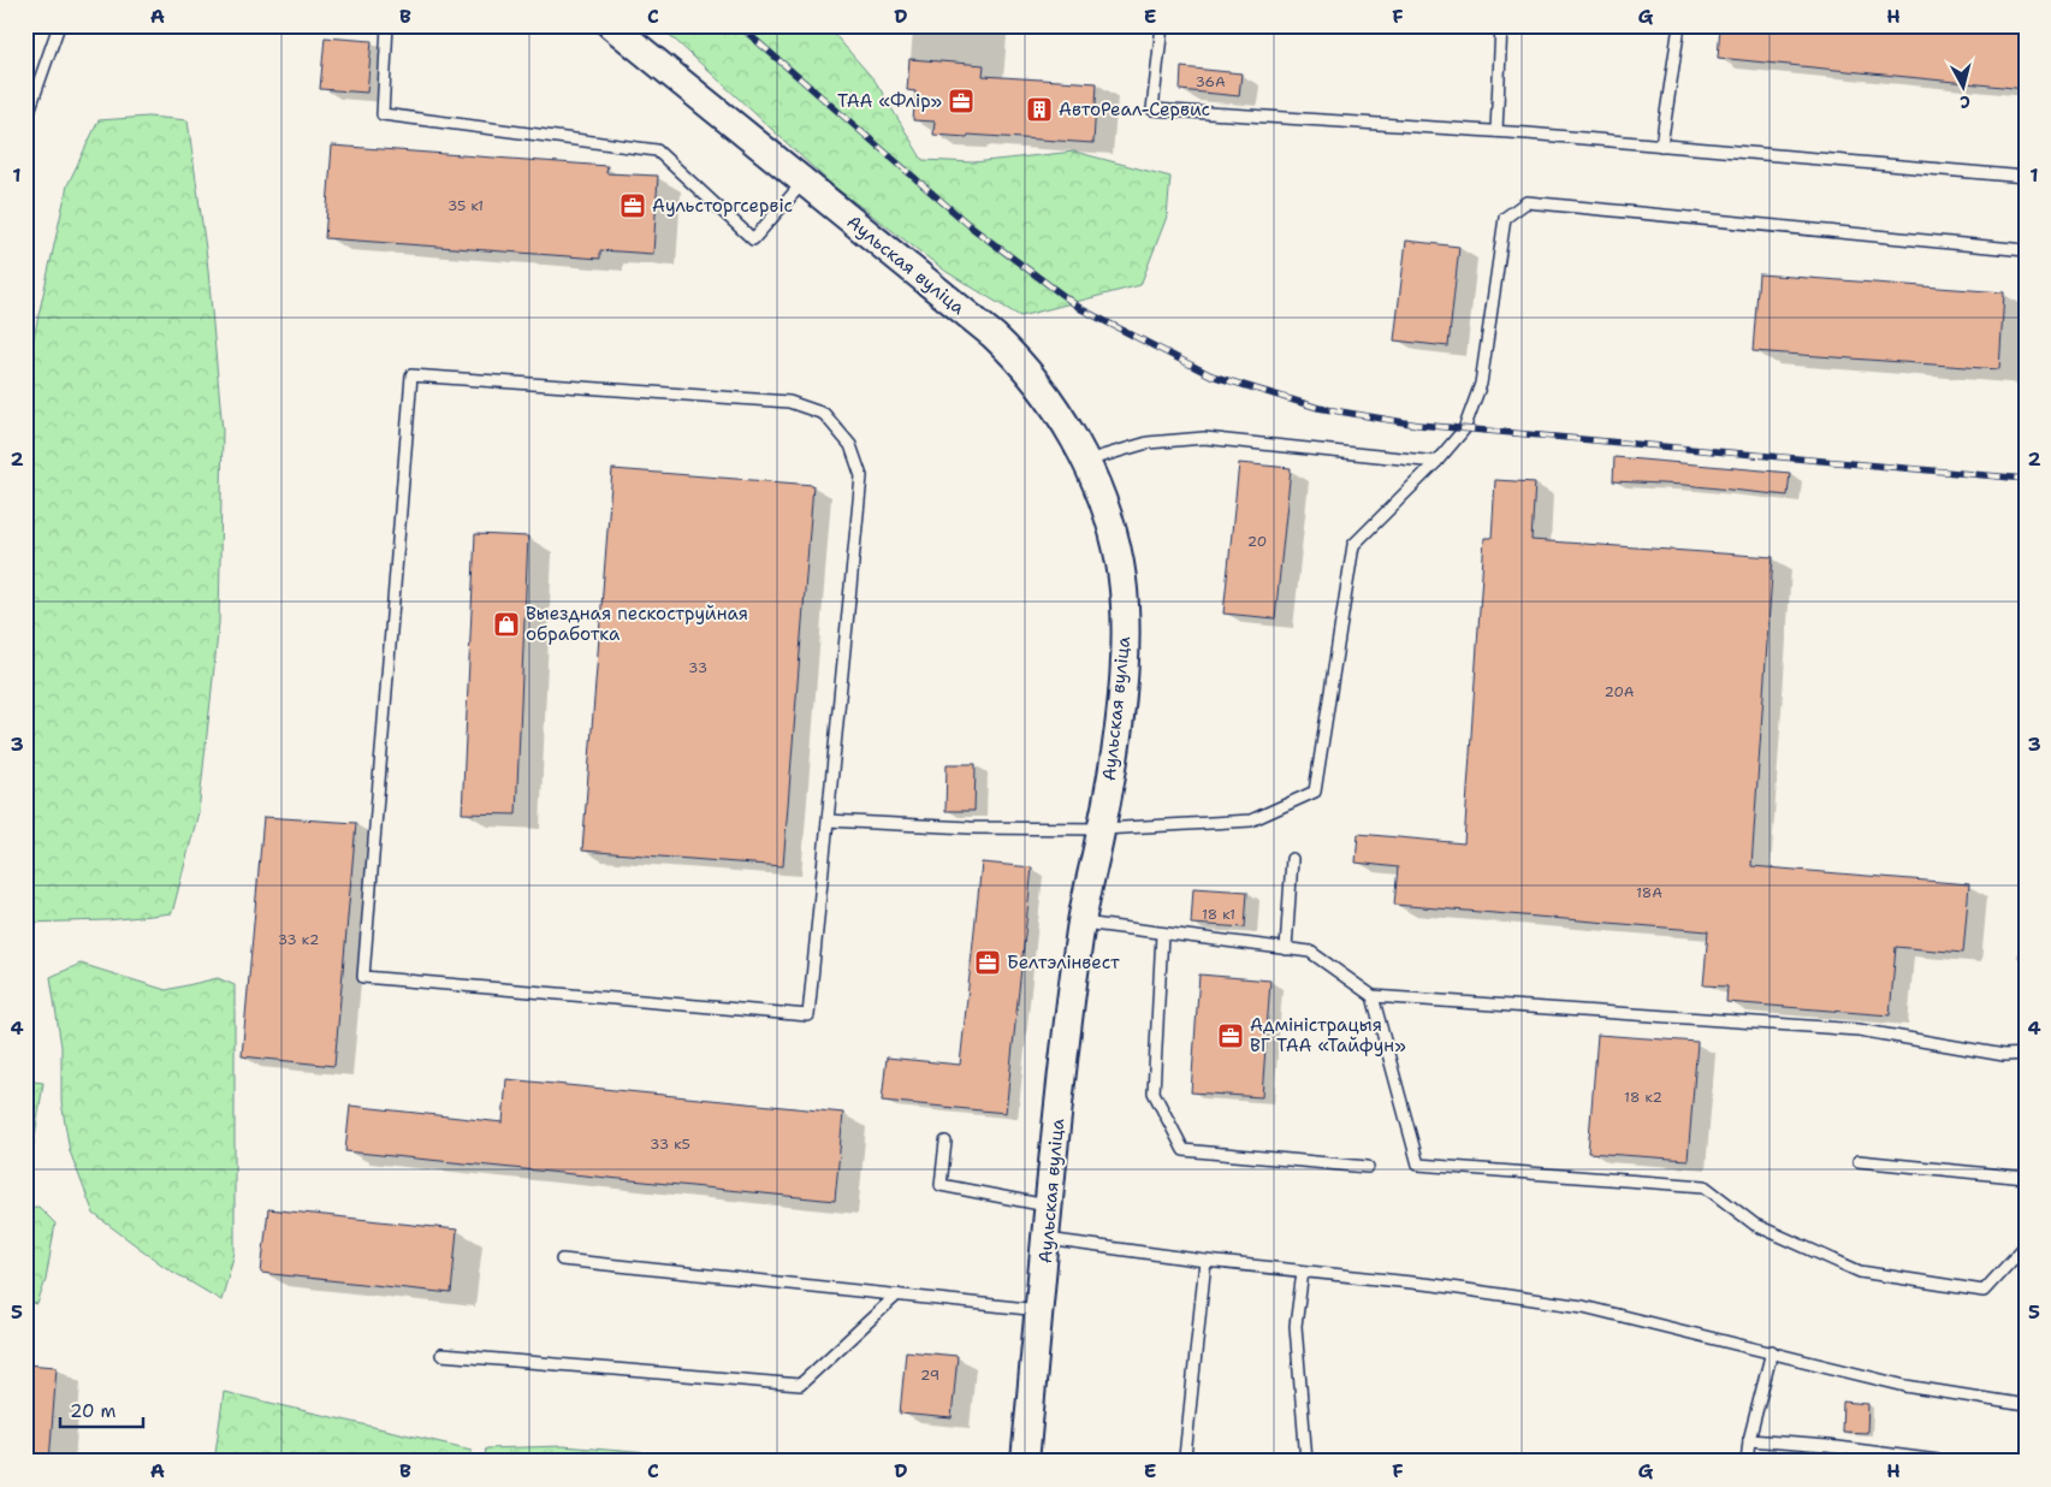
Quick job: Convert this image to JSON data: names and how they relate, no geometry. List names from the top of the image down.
{
  "streets": {
    "street": ["Аульская вуліца"]
  },
  "places": {
    "office": [
      "ТАА «Флір»",
      "Аульсторгсервіс",
      "Белтэлінвест",
      "Адміністрацыя ВГ ТАА «Тайфун»"
    ],
    "building": ["АвтоРеал-Сервис"],
    "shop": ["Выездная пескоструйная обработка"]
  },
  "house_numbers": [
    "36А",
    "35 к1",
    "20",
    "33",
    "20А",
    "18А",
    "18 к1",
    "33 к2",
    "18 к2",
    "33 к5",
    "29"
  ],
  "scale_bar": "20 m",
  "north": "bottom",
  "grid": {
    "columns": [
      "A",
      "B",
      "C",
      "D",
      "E",
      "F",
      "G",
      "H"
    ],
    "rows": [
      "1",
      "2",
      "3",
      "4",
      "5"
    ]
  }
}
